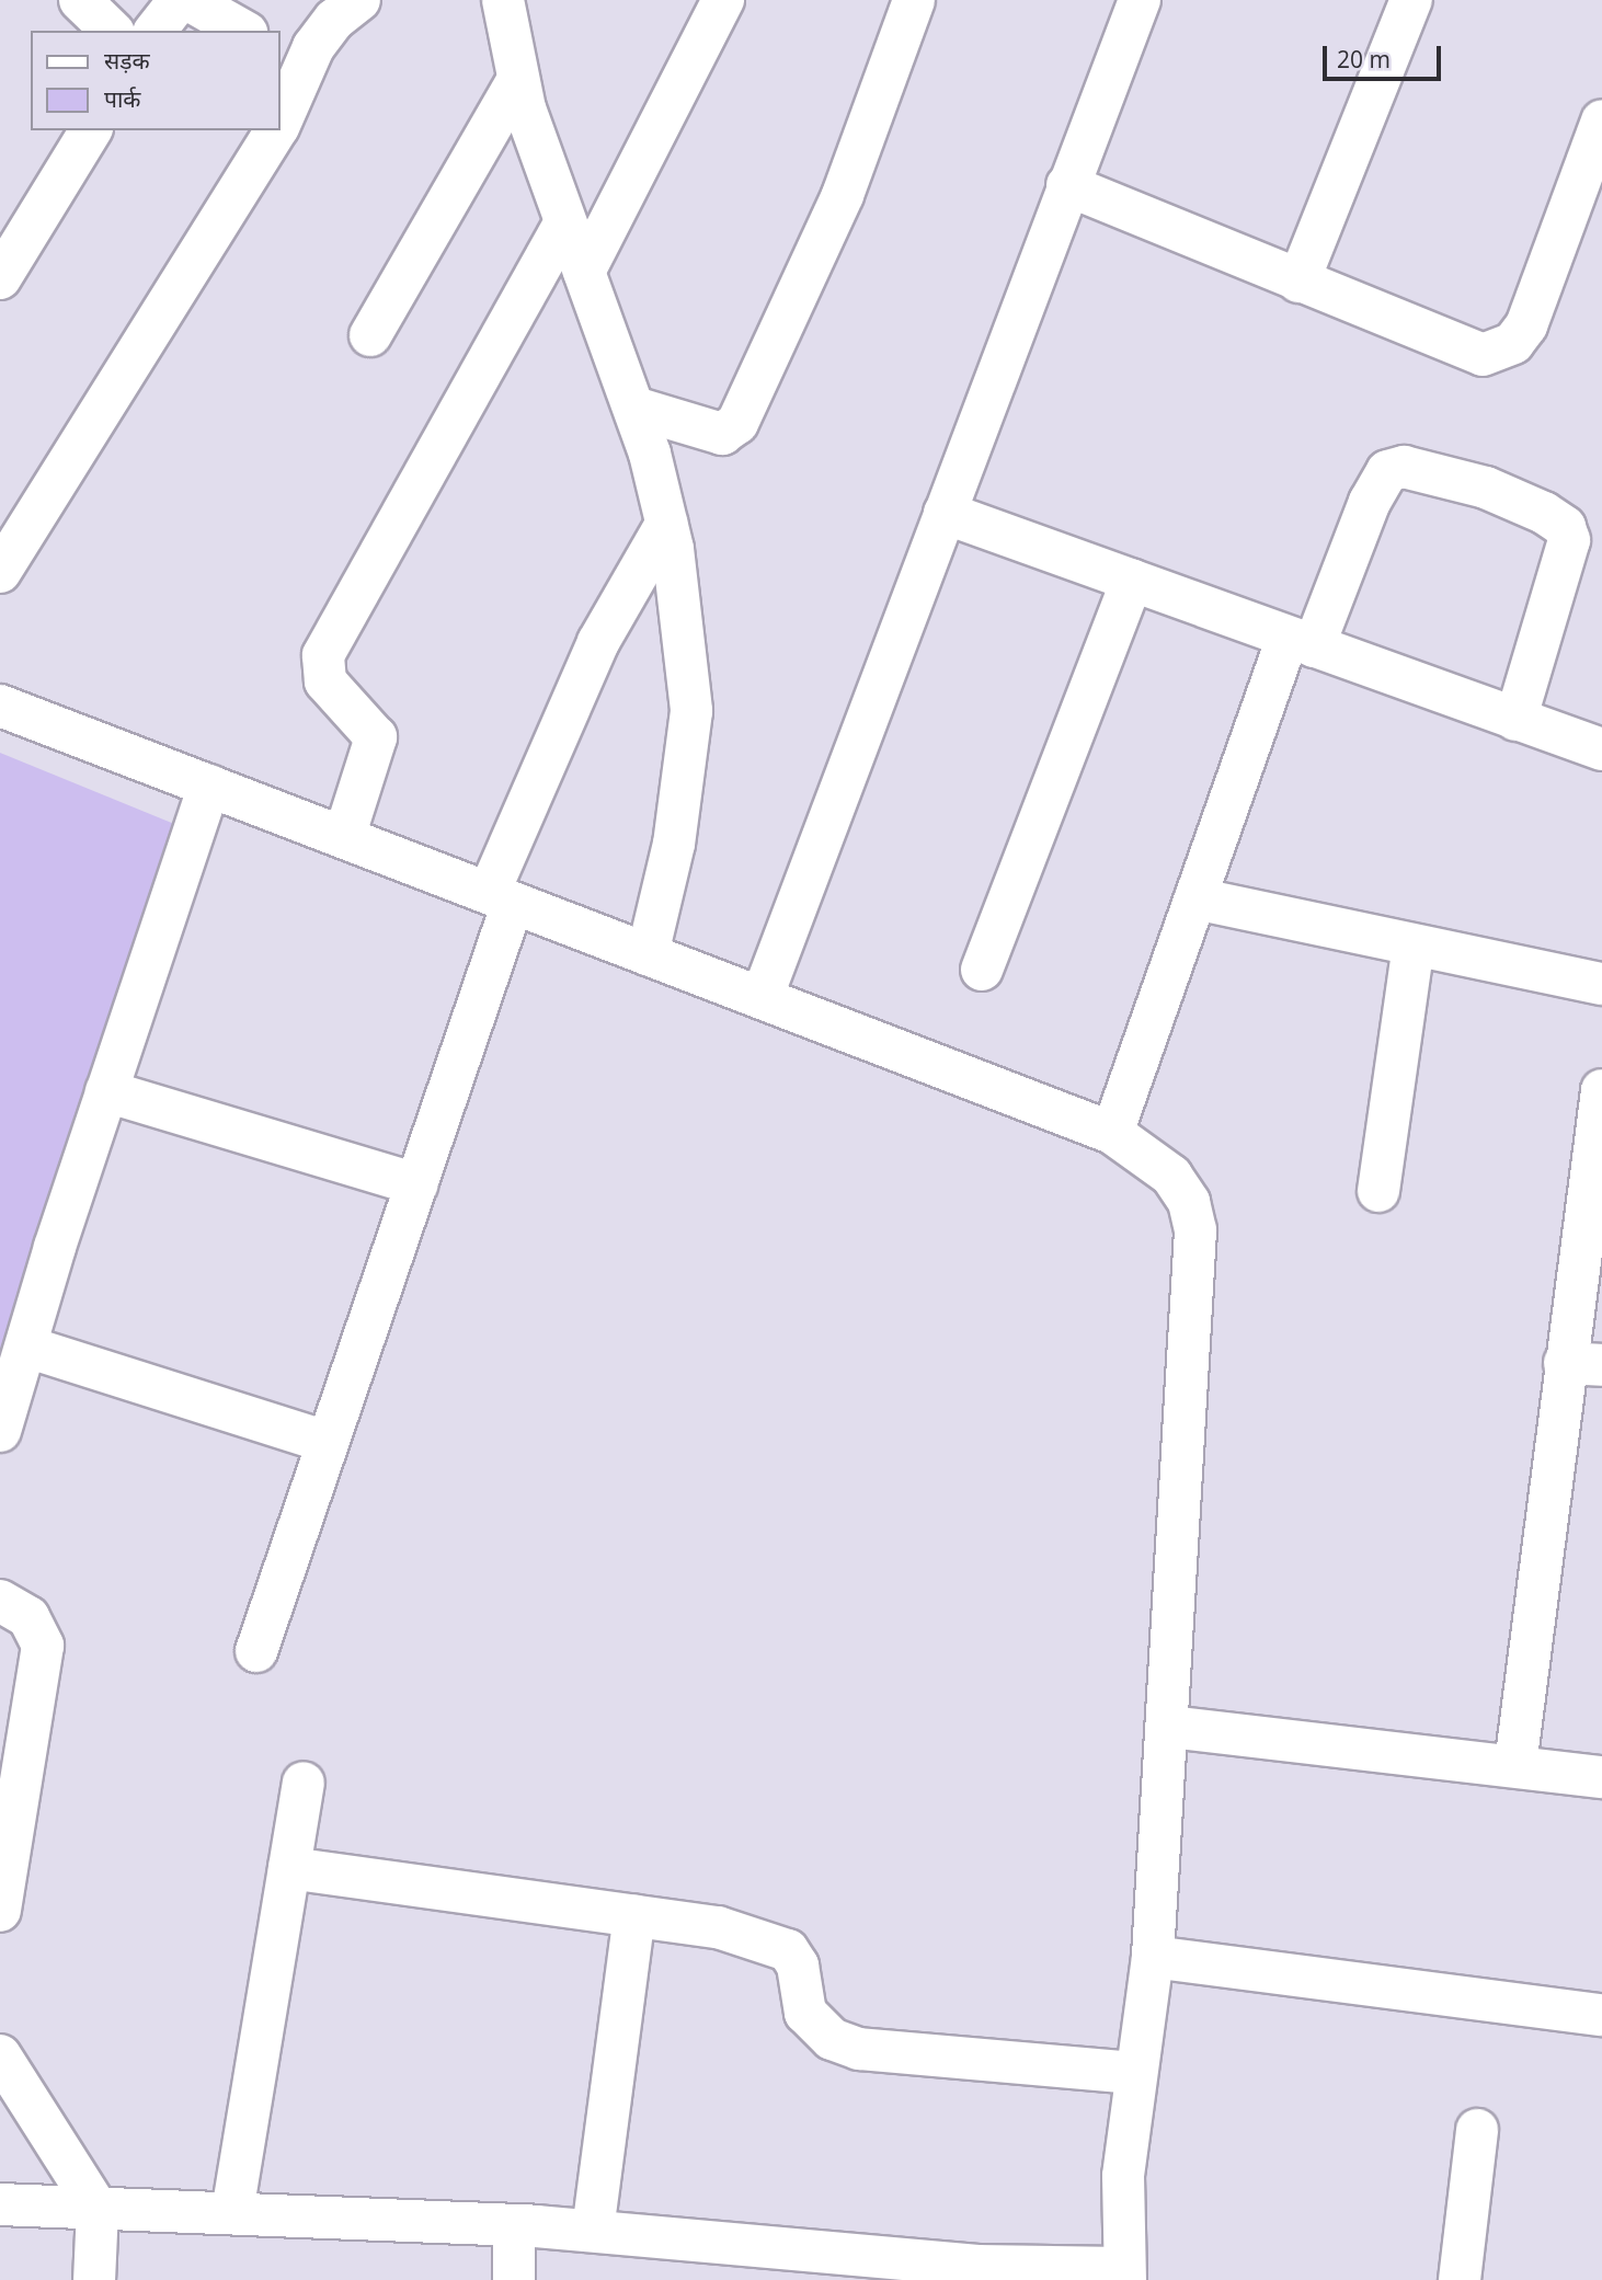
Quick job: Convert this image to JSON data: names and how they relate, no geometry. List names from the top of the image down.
{
  "legend": ["सड़क", "पार्क"],
  "scale_bar": "20 m"
}
